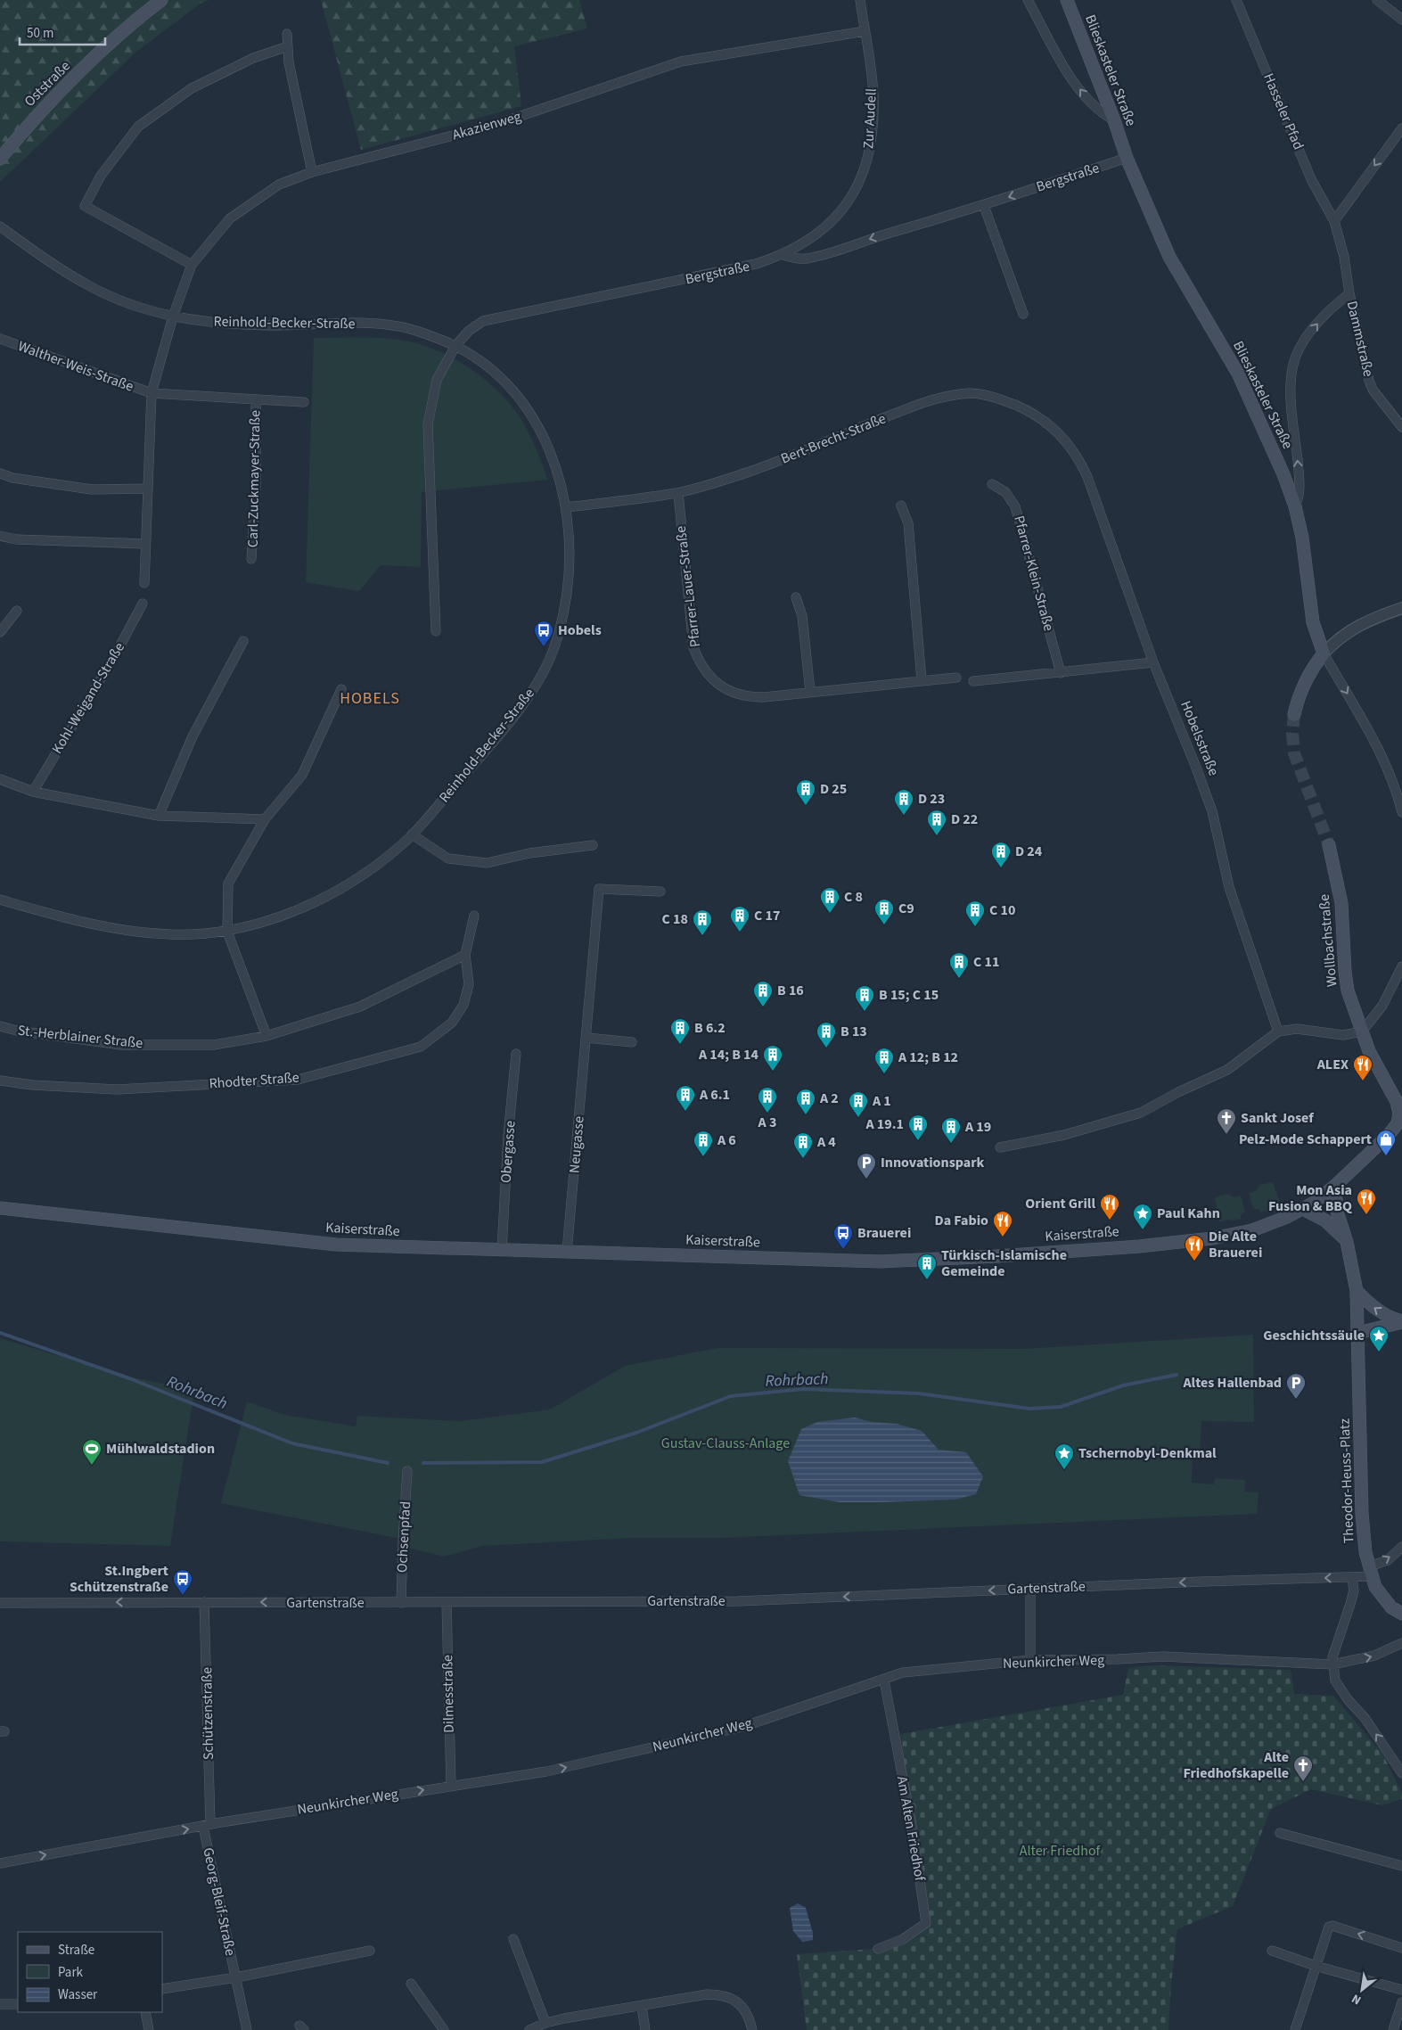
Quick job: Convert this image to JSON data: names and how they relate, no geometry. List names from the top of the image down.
{
  "streets": {
    "main road": [
      "Blieskasteler Straße",
      "Oststraße",
      "Wollbachstraße",
      "Kaiserstraße",
      "Theodor-Heuss-Platz"
    ],
    "street": [
      "Hasseler Pfad",
      "Zur Audell",
      "Akazienweg",
      "Bergstraße",
      "Reinhold-Becker-Straße",
      "Dammstraße",
      "Walther-Weis-Straße",
      "Bert-Brecht-Straße",
      "Carl-Zuckmayer-Straße",
      "Pfarrer-Klein-Straße",
      "Pfarrer-Lauer-Straße",
      "Kohl-Weigand-Straße",
      "Hobelsstraße",
      "St.-Herblainer Straße",
      "Rhodter Straße",
      "Neugasse",
      "Obergasse",
      "Ochsenpfad",
      "Gartenstraße",
      "Neunkircher Weg",
      "Dilmesstraße",
      "Schützenstraße",
      "Am Alten Friedhof",
      "Georg-Bleif-Straße"
    ]
  },
  "crossings": [
    ["Blieskasteler Straße", "Bergstraße"],
    ["Hasseler Pfad", "Dammstraße"],
    ["Zur Audell", "Akazienweg"],
    ["Zur Audell", "Bergstraße"],
    ["Akazienweg", "Reinhold-Becker-Straße"],
    ["Akazienweg", "Walther-Weis-Straße"],
    ["Bergstraße", "Reinhold-Becker-Straße"],
    ["Reinhold-Becker-Straße", "Walther-Weis-Straße"],
    ["Reinhold-Becker-Straße", "Bert-Brecht-Straße"],
    ["Walther-Weis-Straße", "Carl-Zuckmayer-Straße"],
    ["Bert-Brecht-Straße", "Pfarrer-Lauer-Straße"],
    ["Bert-Brecht-Straße", "Hobelsstraße"],
    ["Wollbachstraße", "Kaiserstraße"],
    ["St.-Herblainer Straße", "Rhodter Straße"],
    ["Neugasse", "Kaiserstraße"],
    ["Obergasse", "Kaiserstraße"],
    ["Kaiserstraße", "Theodor-Heuss-Platz"],
    ["Theodor-Heuss-Platz", "Gartenstraße"],
    ["Ochsenpfad", "Gartenstraße"],
    ["Gartenstraße", "Dilmesstraße"],
    ["Gartenstraße", "Schützenstraße"],
    ["Neunkircher Weg", "Dilmesstraße"],
    ["Neunkircher Weg", "Schützenstraße"],
    ["Neunkircher Weg", "Am Alten Friedhof"],
    ["Neunkircher Weg", "Georg-Bleif-Straße"],
    ["Schützenstraße", "Georg-Bleif-Straße"]
  ],
  "one_way": ["Bergstraße", "Gartenstraße", "Neunkircher Weg"],
  "districts": ["HOBELS"],
  "water": ["Rohrbach"],
  "parks": ["Gustav-Clauss-Anlage", "Alter Friedhof"],
  "places": {
    "bus stop": ["Hobels", "Brauerei", "St.Ingbert Schützenstraße"],
    "building": [
      "D 25",
      "D 23",
      "D 22",
      "D 24",
      "C 8",
      "C9",
      "C 10",
      "C 17",
      "C 18",
      "C 11",
      "B 16",
      "B 15; C 15",
      "B 6.2",
      "B 13",
      "A 14; B 14",
      "A 12; B 12",
      "A 6.1",
      "A 3",
      "A 2",
      "A 1",
      "A 19.1",
      "A 19",
      "A 6",
      "A 4",
      "Türkisch-Islamische Gemeinde"
    ],
    "restaurant": [
      "ALEX",
      "Mon Asia Fusion & BBQ",
      "Orient Grill",
      "Da Fabio",
      "Die Alte Brauerei"
    ],
    "church": ["Sankt Josef", "Alte Friedhofskapelle"],
    "shop": ["Pelz-Mode Schappert"],
    "parking": ["Innovationspark", "Altes Hallenbad"],
    "place": ["Paul Kahn", "Geschichtssäule", "Tschernobyl-Denkmal"],
    "sports": ["Mühlwaldstadion"]
  },
  "legend": ["Straße", "Park", "Wasser"],
  "scale_bar": "50 m",
  "north": "bottom left"
}
